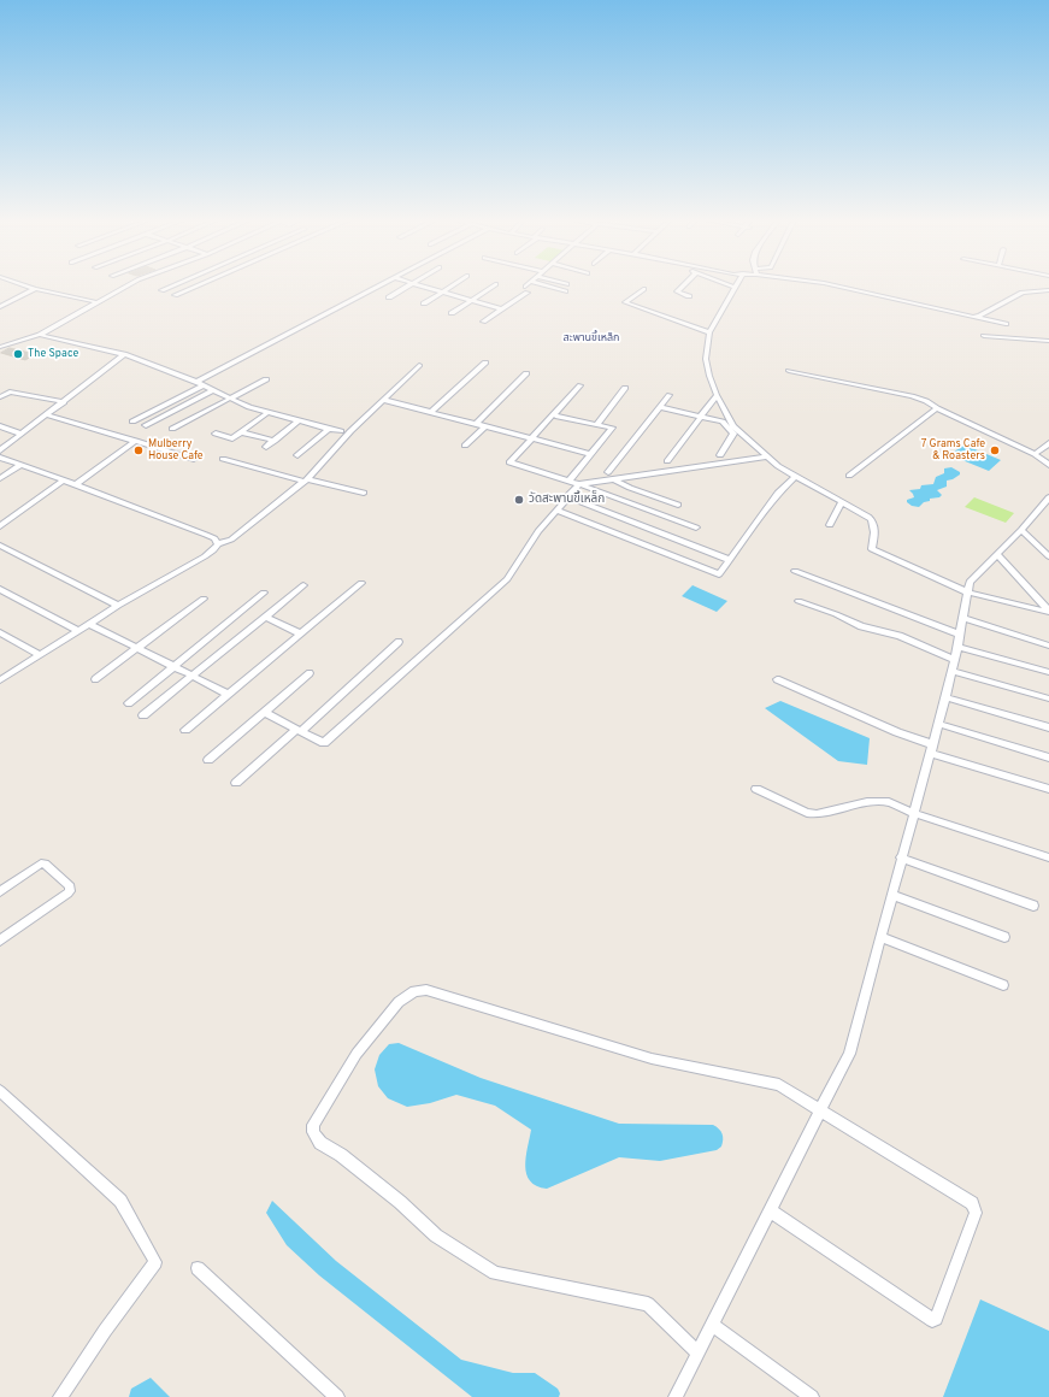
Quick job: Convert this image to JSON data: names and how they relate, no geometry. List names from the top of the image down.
{
  "districts": ["สะพานขี้เหล็ก"],
  "places": [
    "The Space",
    "Mulberry House Cafe",
    "7 Grams Cafe & Roasters",
    "วัดสะพานขี้เหล็ก"
  ]
}
